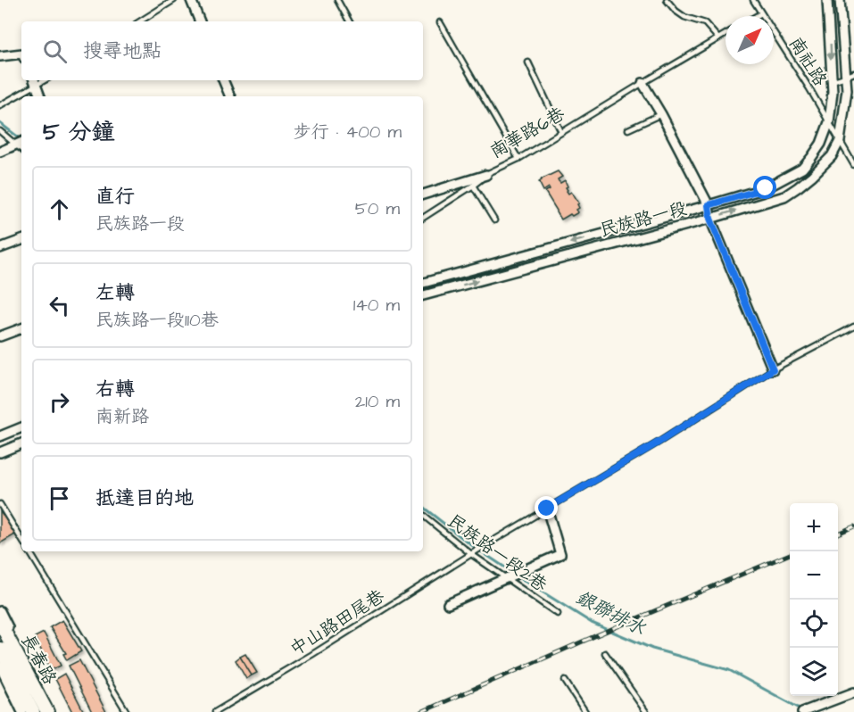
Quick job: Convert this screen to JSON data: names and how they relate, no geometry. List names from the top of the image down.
{
  "streets": {
    "street": ["南華路6巷", "民族路一段", "長春路"],
    "lane": ["南社路", "民族路一段2巷", "中山路田尾巷"]
  },
  "crossings": [
    ["南社路", "民族路一段"],
    ["民族路一段2巷", "中山路田尾巷"]
  ],
  "water": ["銀聯排水"],
  "north": "top right",
  "page": {
    "search": "搜尋地點",
    "heading": ["5 分鐘", "步行 · 400 m"],
    "list": [
      ["直行", "民族路一段", "50 m"],
      ["左轉", "民族路一段110巷", "140 m"],
      ["右轉", "南新路", "210 m"],
      "抵達目的地"
    ],
    "map_buttons": ["+", "−"]
  }
}
